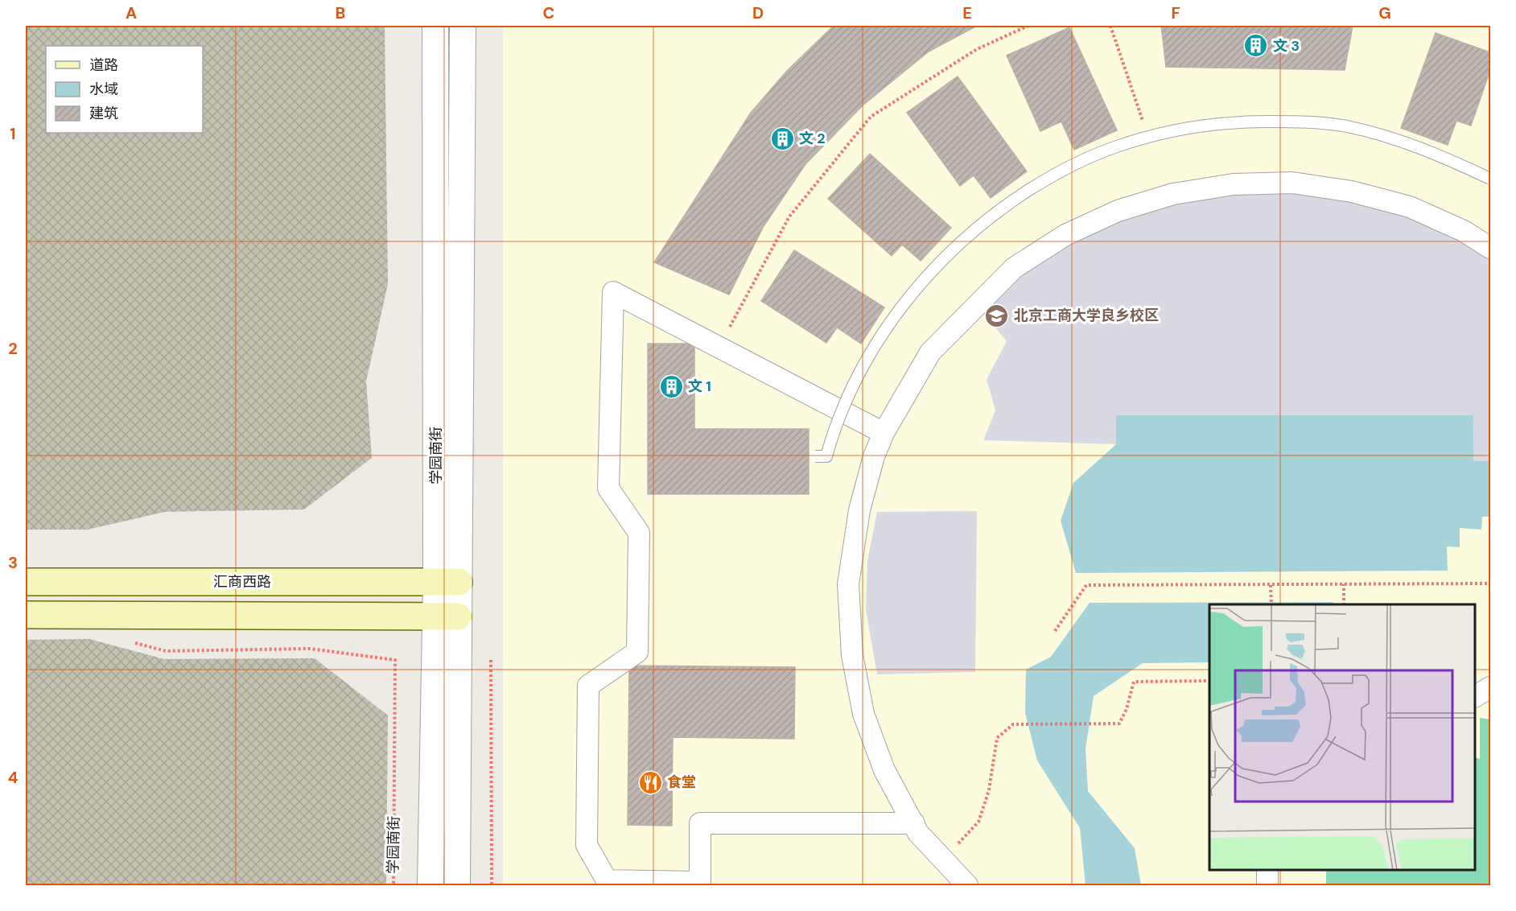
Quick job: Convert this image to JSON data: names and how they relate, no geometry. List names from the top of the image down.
{
  "streets": {
    "main road": ["汇商西路"],
    "street": ["学园南街"]
  },
  "crossings": [
    ["学园南街", "汇商西路"]
  ],
  "places": {
    "building": ["文 3", "文 2", "文 1"],
    "school or university": ["北京工商大学良乡校区"],
    "restaurant": ["食堂"]
  },
  "legend": ["道路", "水域", "建筑"],
  "grid": {
    "columns": [
      "A",
      "B",
      "C",
      "D",
      "E",
      "F",
      "G"
    ],
    "rows": [
      "1",
      "2",
      "3",
      "4"
    ]
  }
}
